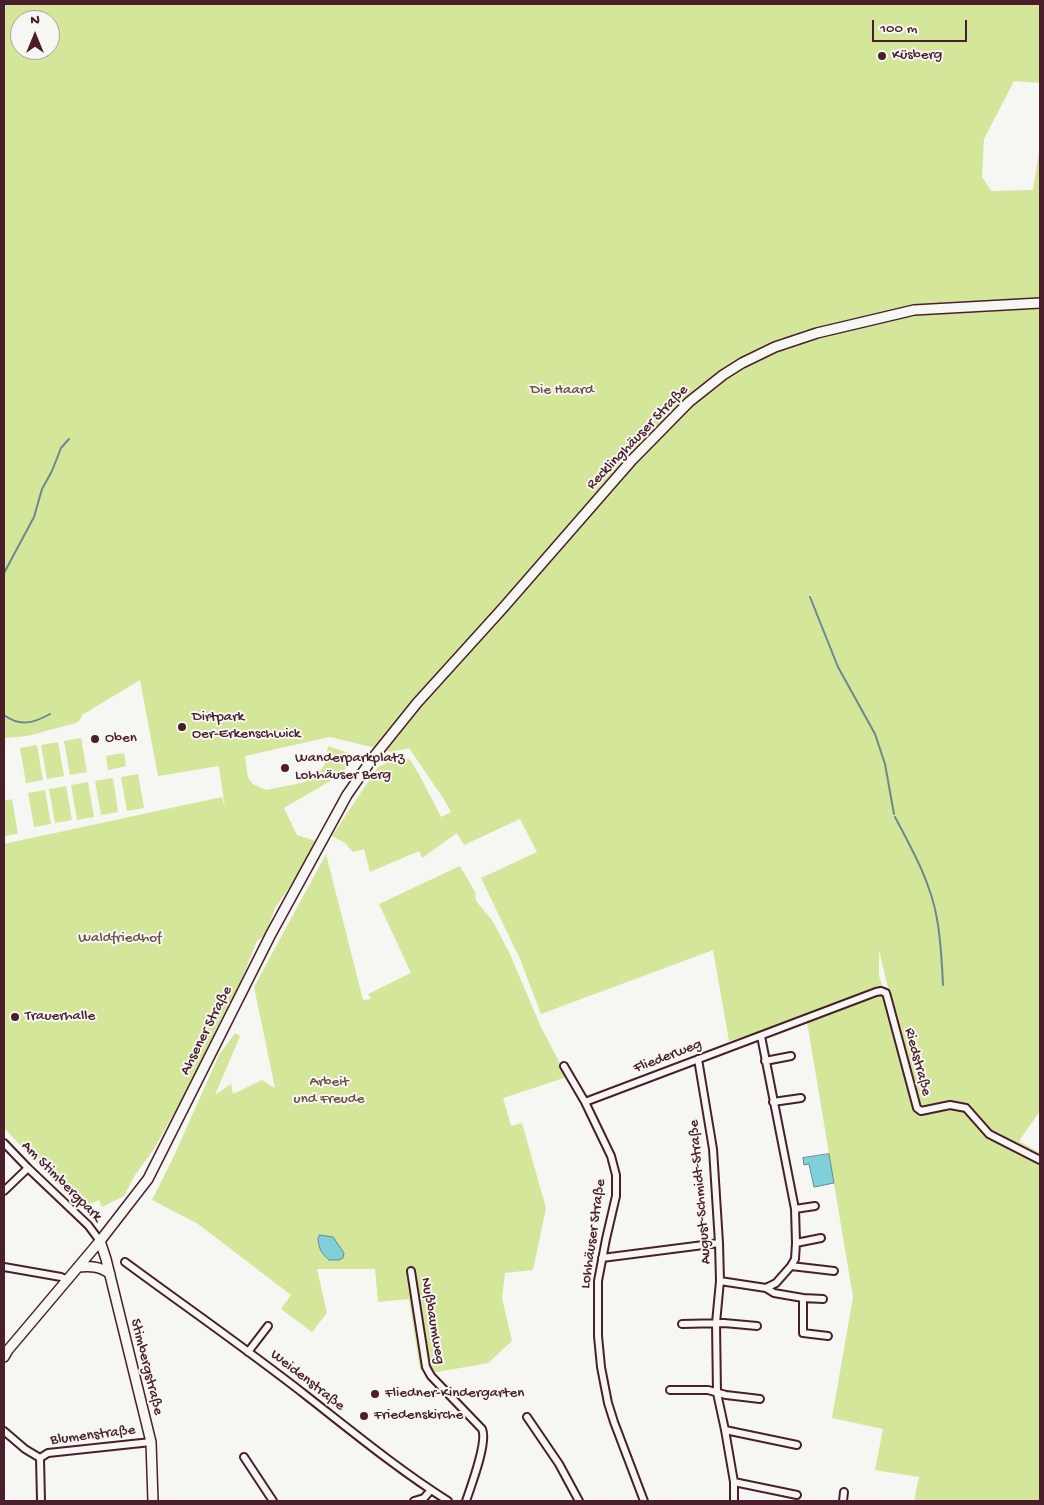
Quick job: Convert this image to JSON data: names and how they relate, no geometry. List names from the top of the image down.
{
  "streets": {
    "main road": ["Recklinghäuser Straße", "Ahsener Straße", "Stimbergstraße"],
    "street": [
      "Fliederweg",
      "Riedstraße",
      "Am Stimbergpark",
      "August-Schmidt-Straße",
      "Lohhäuser Straße",
      "Nußbaumweg",
      "Weidenstraße",
      "Blumenstraße"
    ]
  },
  "crossings": [
    ["Recklinghäuser Straße", "Ahsener Straße"],
    ["Ahsener Straße", "Am Stimbergpark"],
    ["Ahsener Straße", "Stimbergstraße"],
    ["Fliederweg", "Riedstraße"],
    ["Fliederweg", "August-Schmidt-Straße"],
    ["Fliederweg", "Lohhäuser Straße"],
    ["Am Stimbergpark", "Stimbergstraße"],
    ["Stimbergstraße", "Blumenstraße"]
  ],
  "parks": ["Die Haard", "Waldfriedhof", "Arbeit und Freude"],
  "places": [
    "Küsberg",
    "Dirtpark Oer-Erkenschwick",
    "Oben",
    "Wanderparkplatz Lohhäuser Berg",
    "Trauerhalle",
    "Fliedner-Kindergarten",
    "Friedenskirche"
  ],
  "scale_bar": "100 m",
  "north": "top"
}
